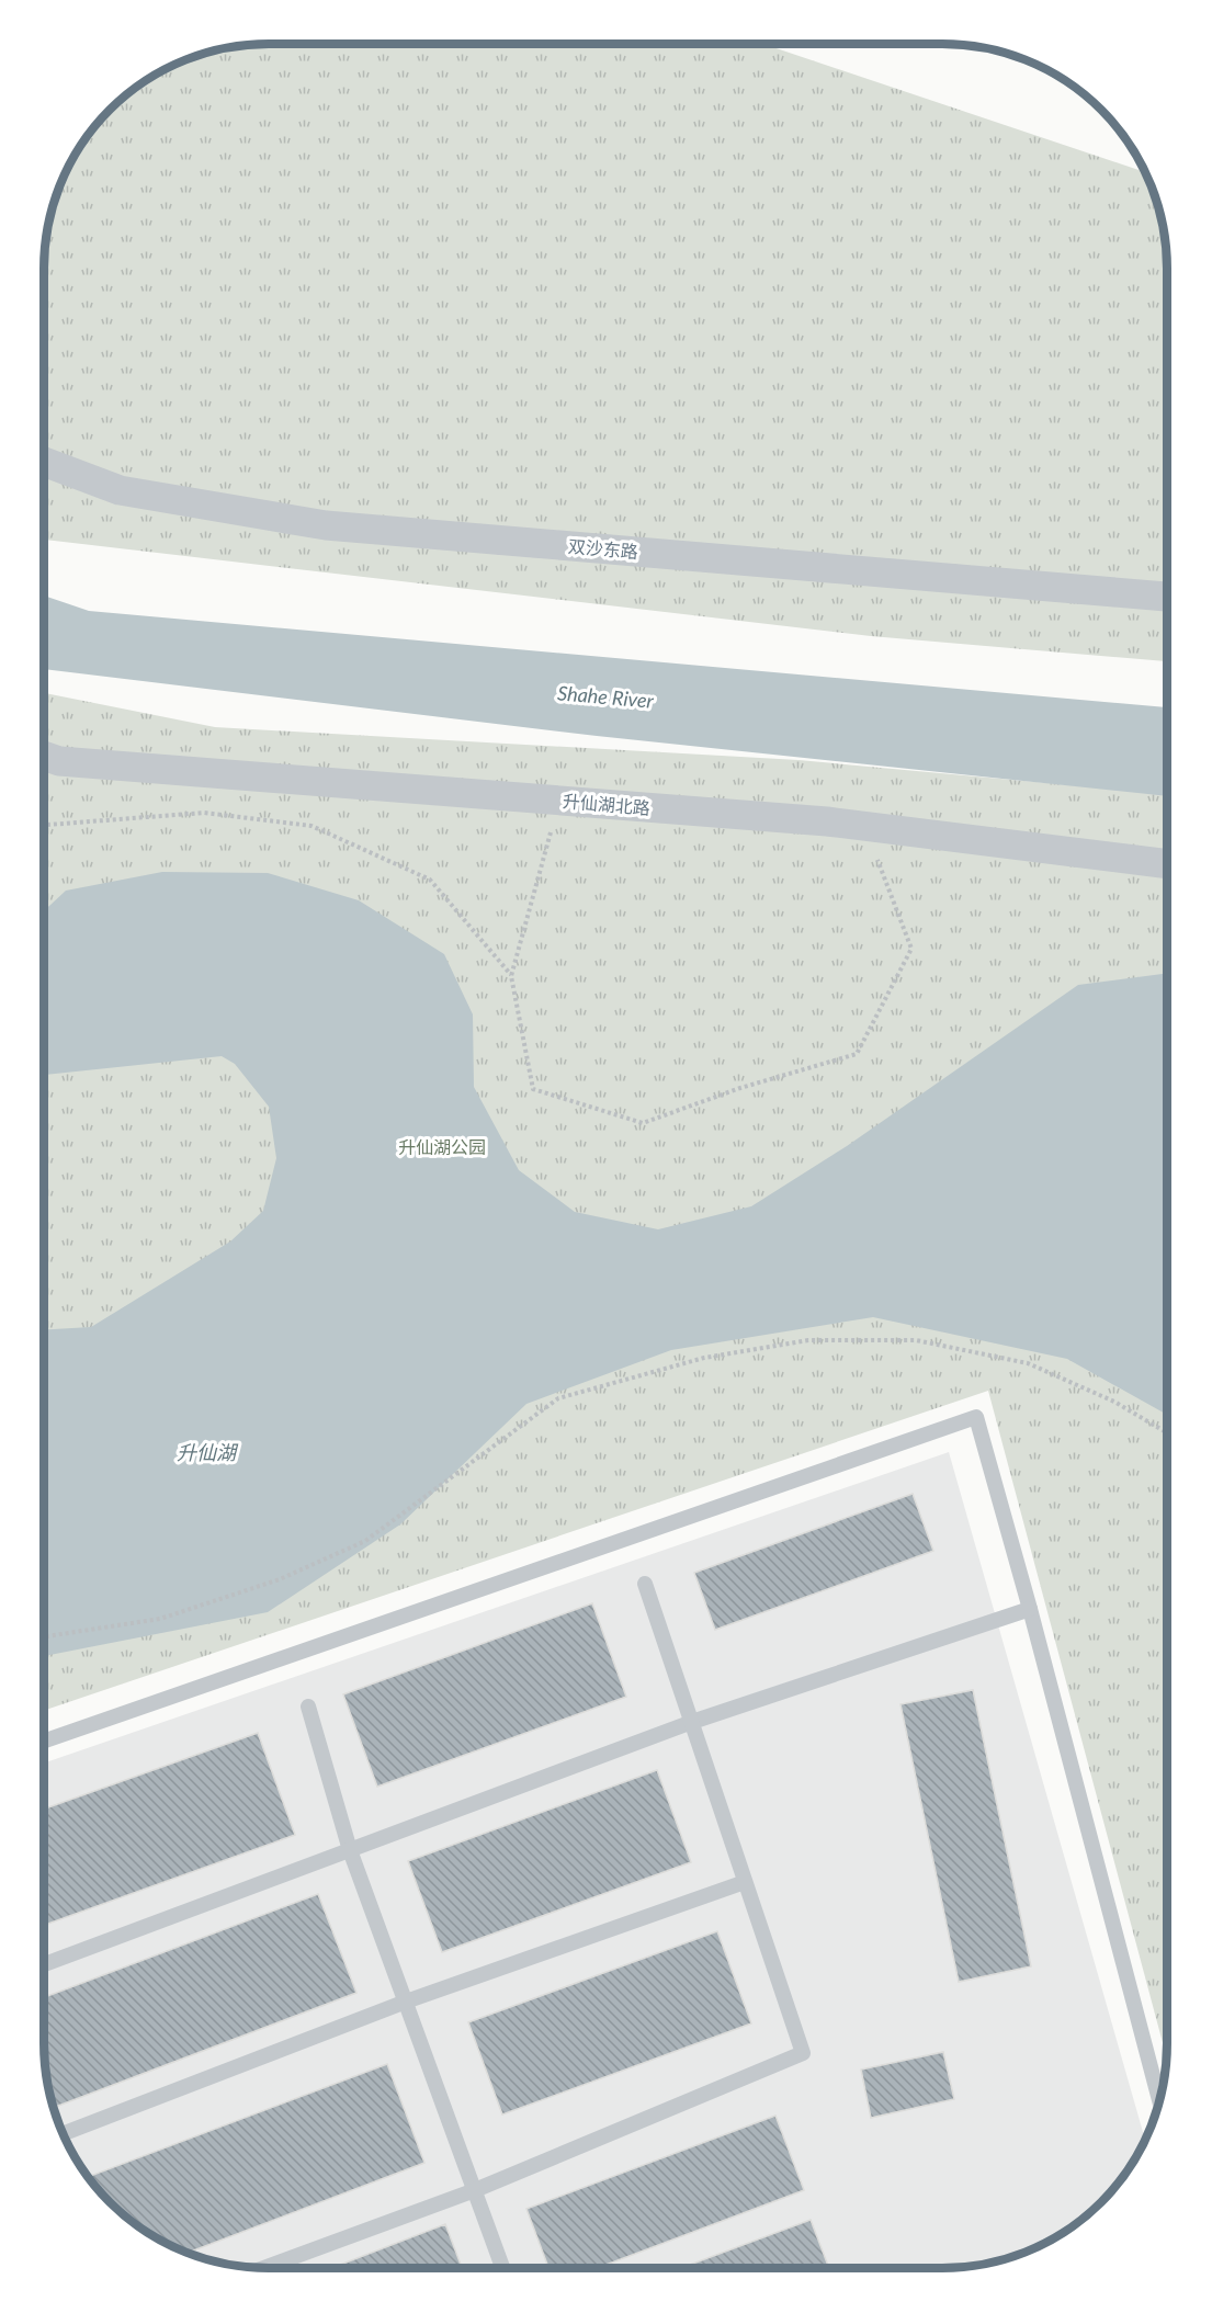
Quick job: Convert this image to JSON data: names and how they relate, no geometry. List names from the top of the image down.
{
  "streets": {
    "street": ["双沙东路", "升仙湖北路"]
  },
  "water": ["Shahe River", "升仙湖"],
  "parks": ["升仙湖公园"]
}
